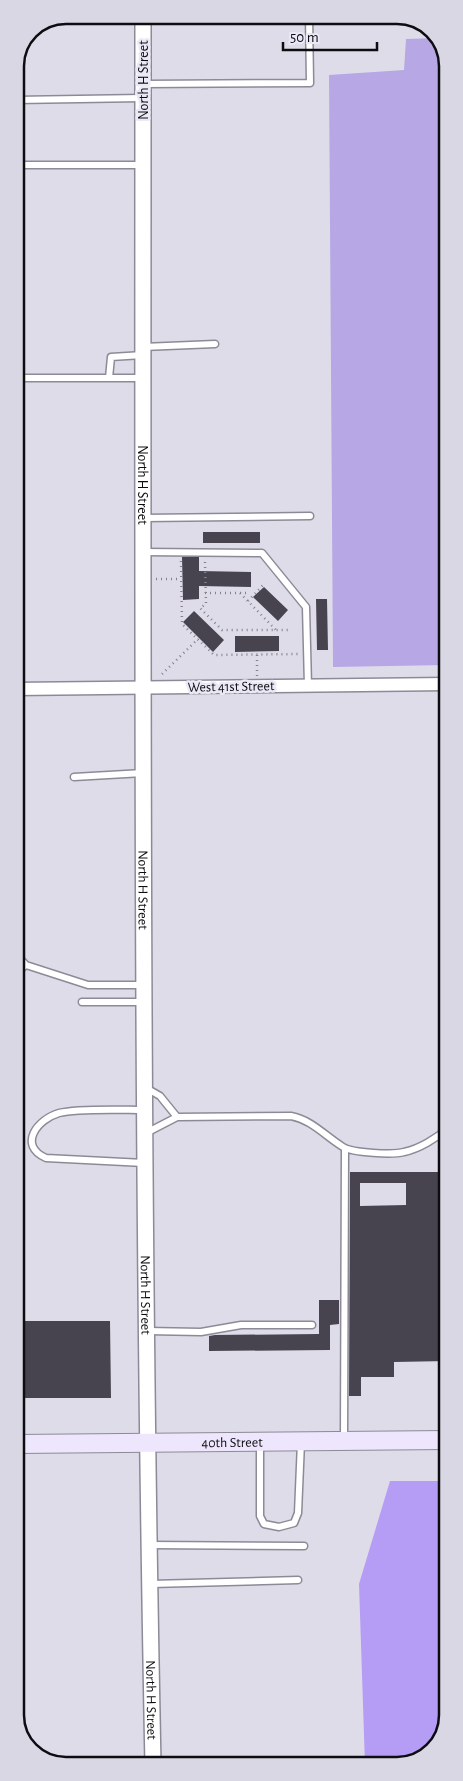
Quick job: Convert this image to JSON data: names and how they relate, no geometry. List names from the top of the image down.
{
  "streets": {
    "main road": ["40th Street"],
    "street": ["North H Street", "West 41st Street"]
  },
  "crossings": [
    ["North H Street", "West 41st Street"],
    ["North H Street", "40th Street"]
  ],
  "scale_bar": "50 m"
}
